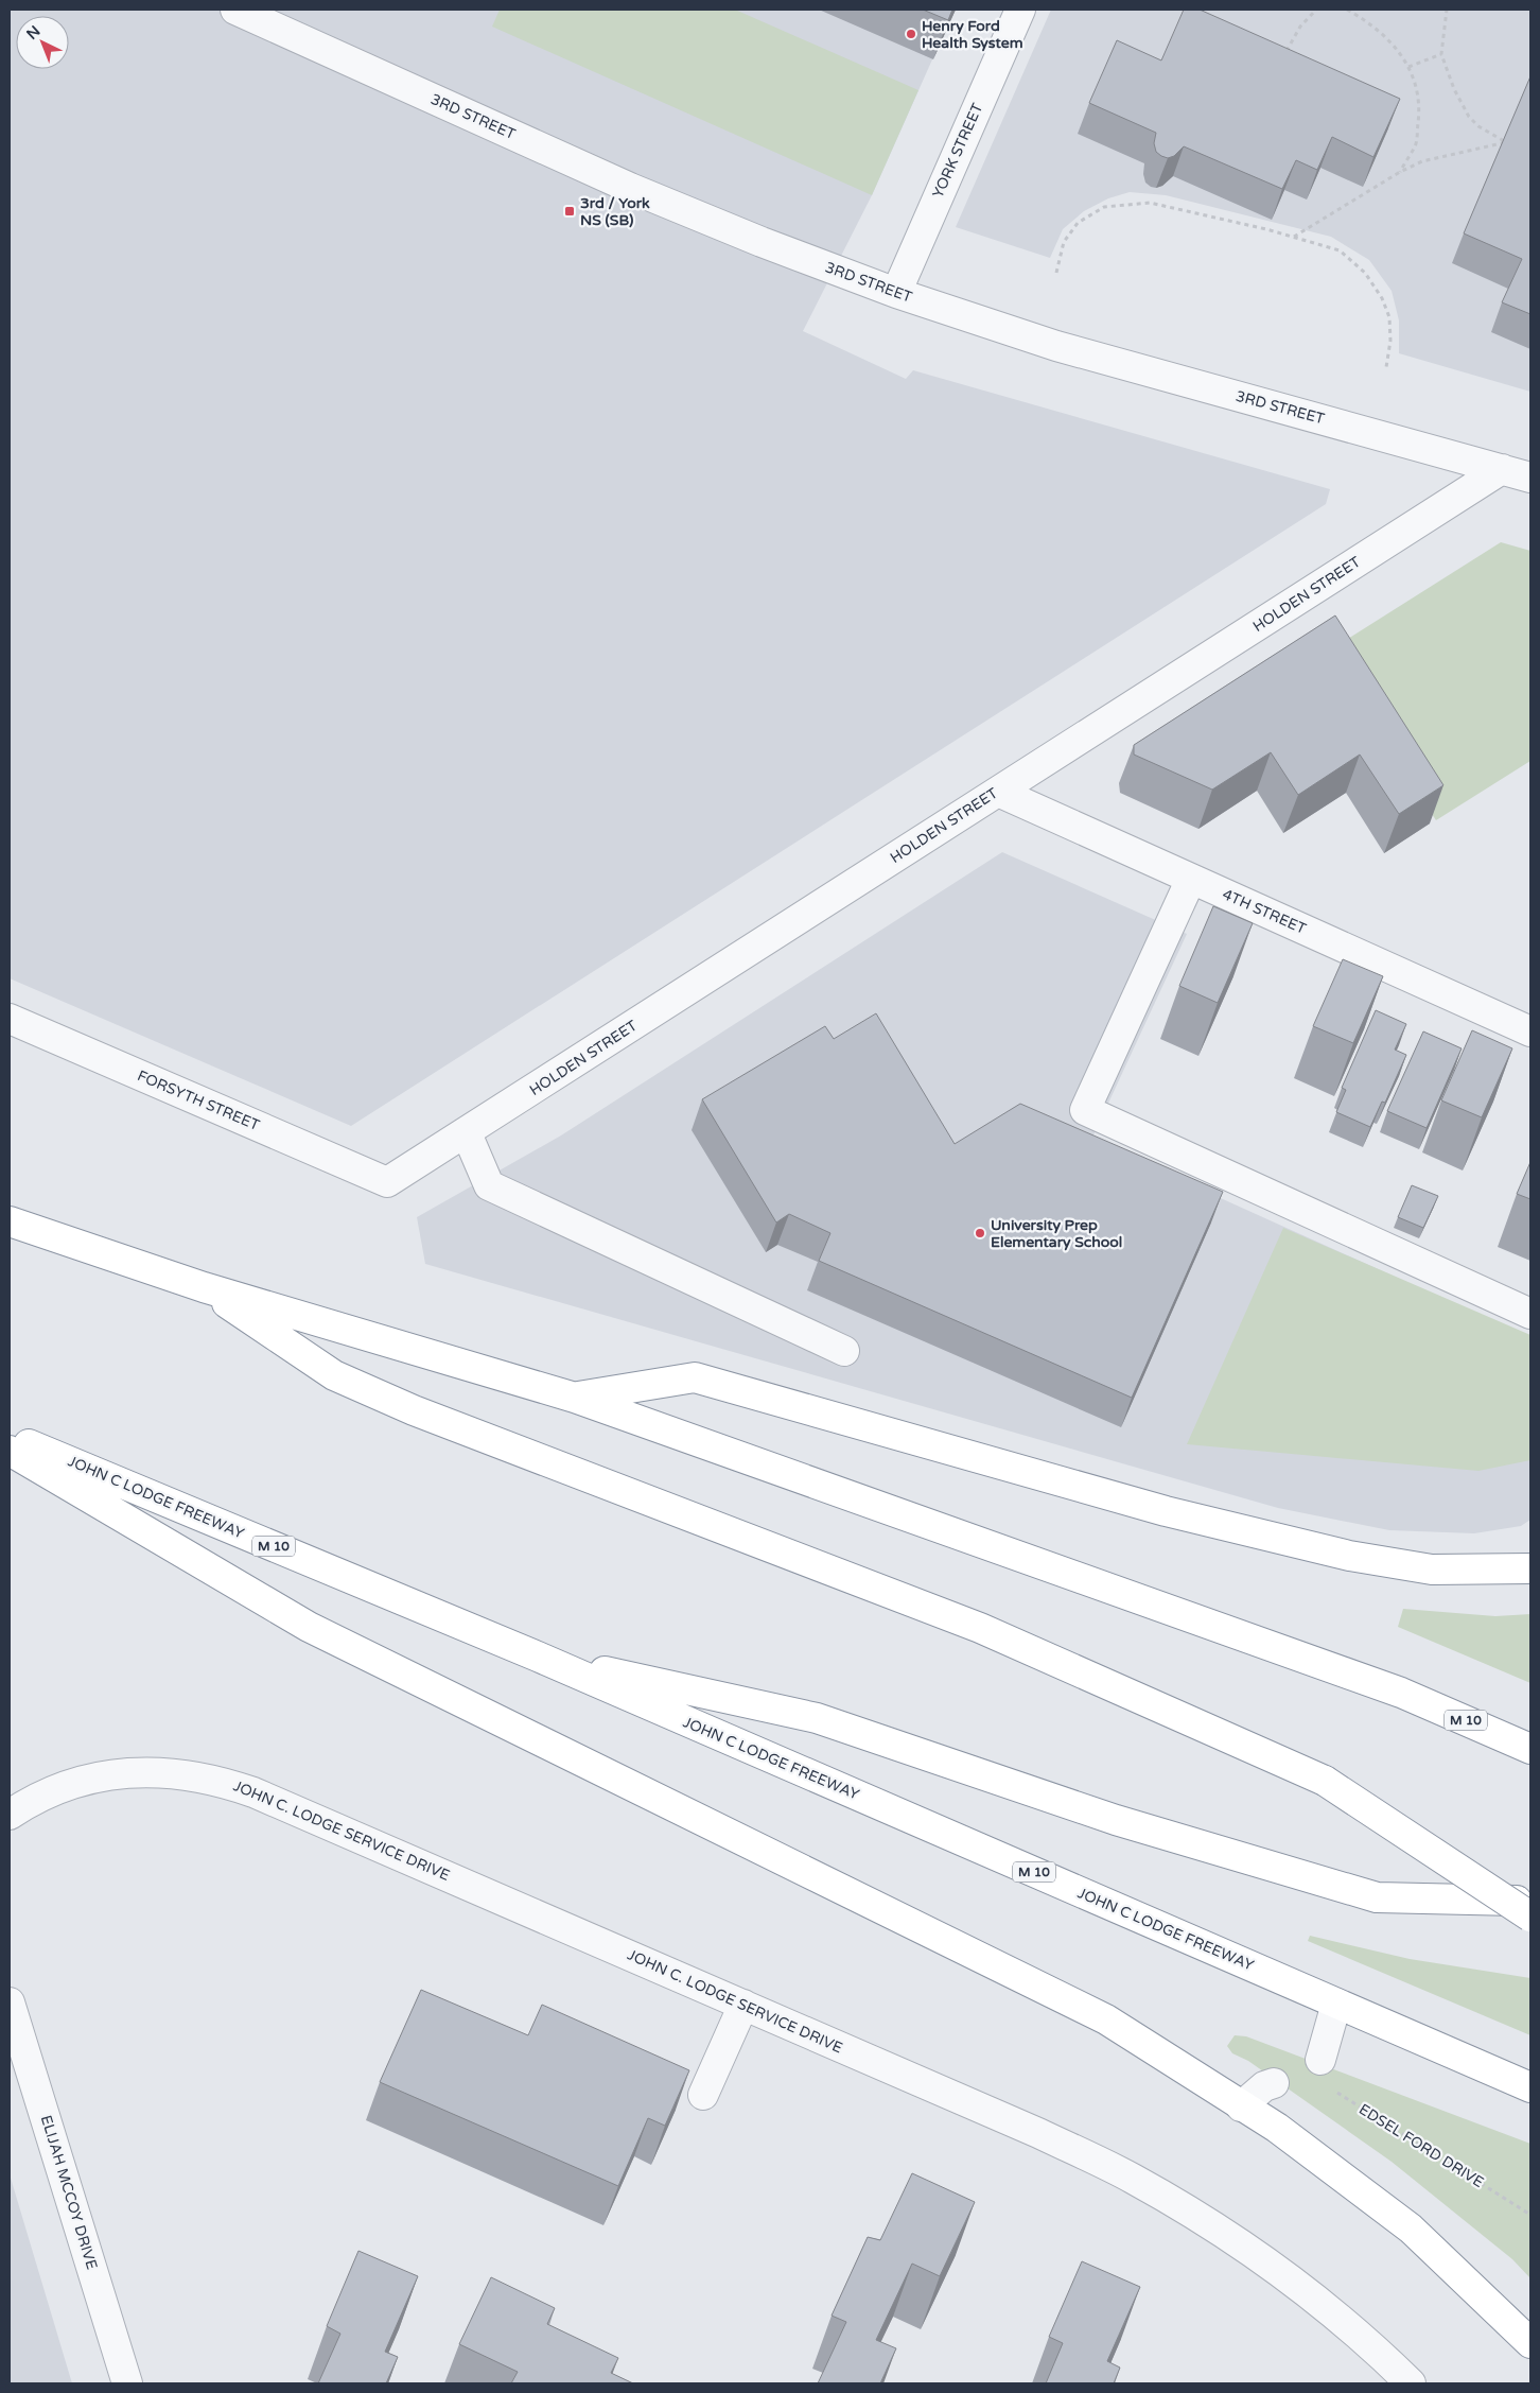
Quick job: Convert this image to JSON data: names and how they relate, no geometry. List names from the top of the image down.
{
  "streets": {
    "highway": ["JOHN C LODGE FREEWAY", "M 10"],
    "street": [
      "3RD STREET",
      "YORK STREET",
      "HOLDEN STREET",
      "4TH STREET",
      "FORSYTH STREET",
      "JOHN C. LODGE SERVICE DRIVE",
      "ELIJAH MCCOY DRIVE"
    ],
    "path": ["EDSEL FORD DRIVE"]
  },
  "crossings": [
    ["3RD STREET", "YORK STREET"],
    ["3RD STREET", "HOLDEN STREET"],
    ["HOLDEN STREET", "4TH STREET"],
    ["HOLDEN STREET", "FORSYTH STREET"]
  ],
  "places": {
    "other": ["Henry Ford Health System", "University Prep Elementary School"],
    "transit": ["3rd / York NS (SB)"]
  },
  "north": "top left"
}
